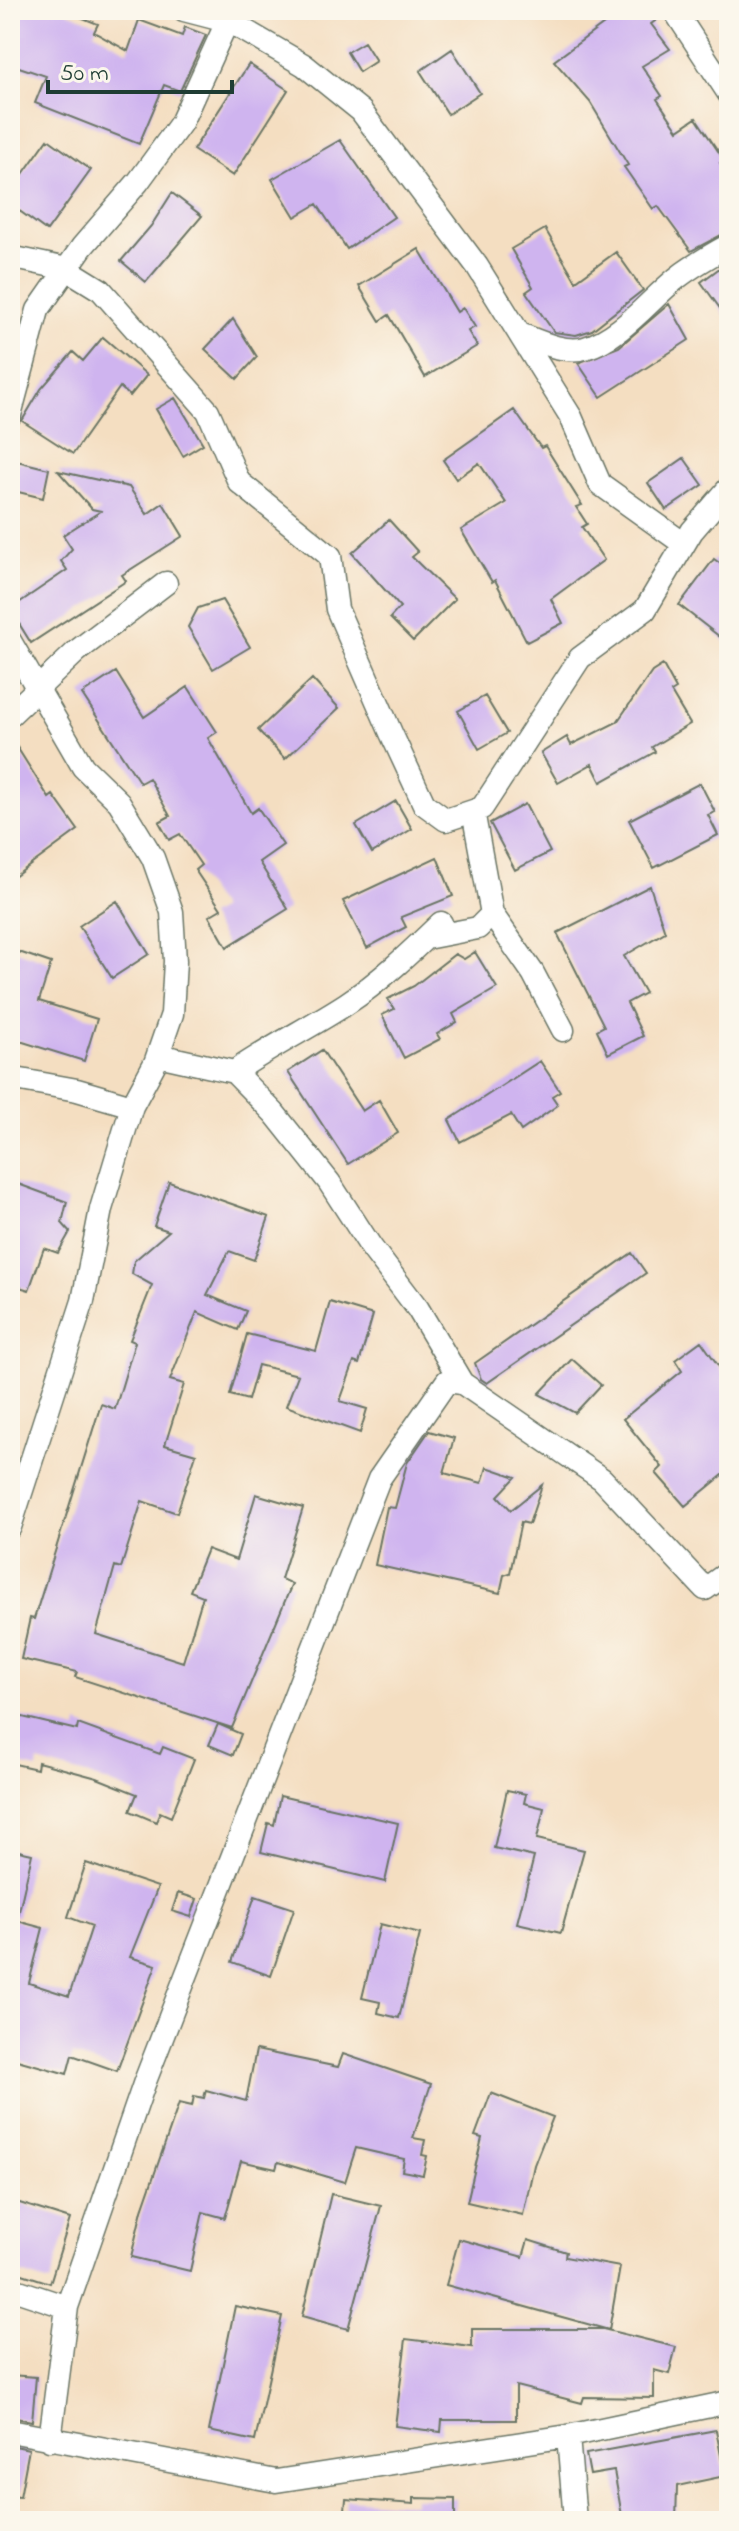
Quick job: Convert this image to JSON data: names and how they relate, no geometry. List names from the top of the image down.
{
  "scale_bar": "50 m"
}
